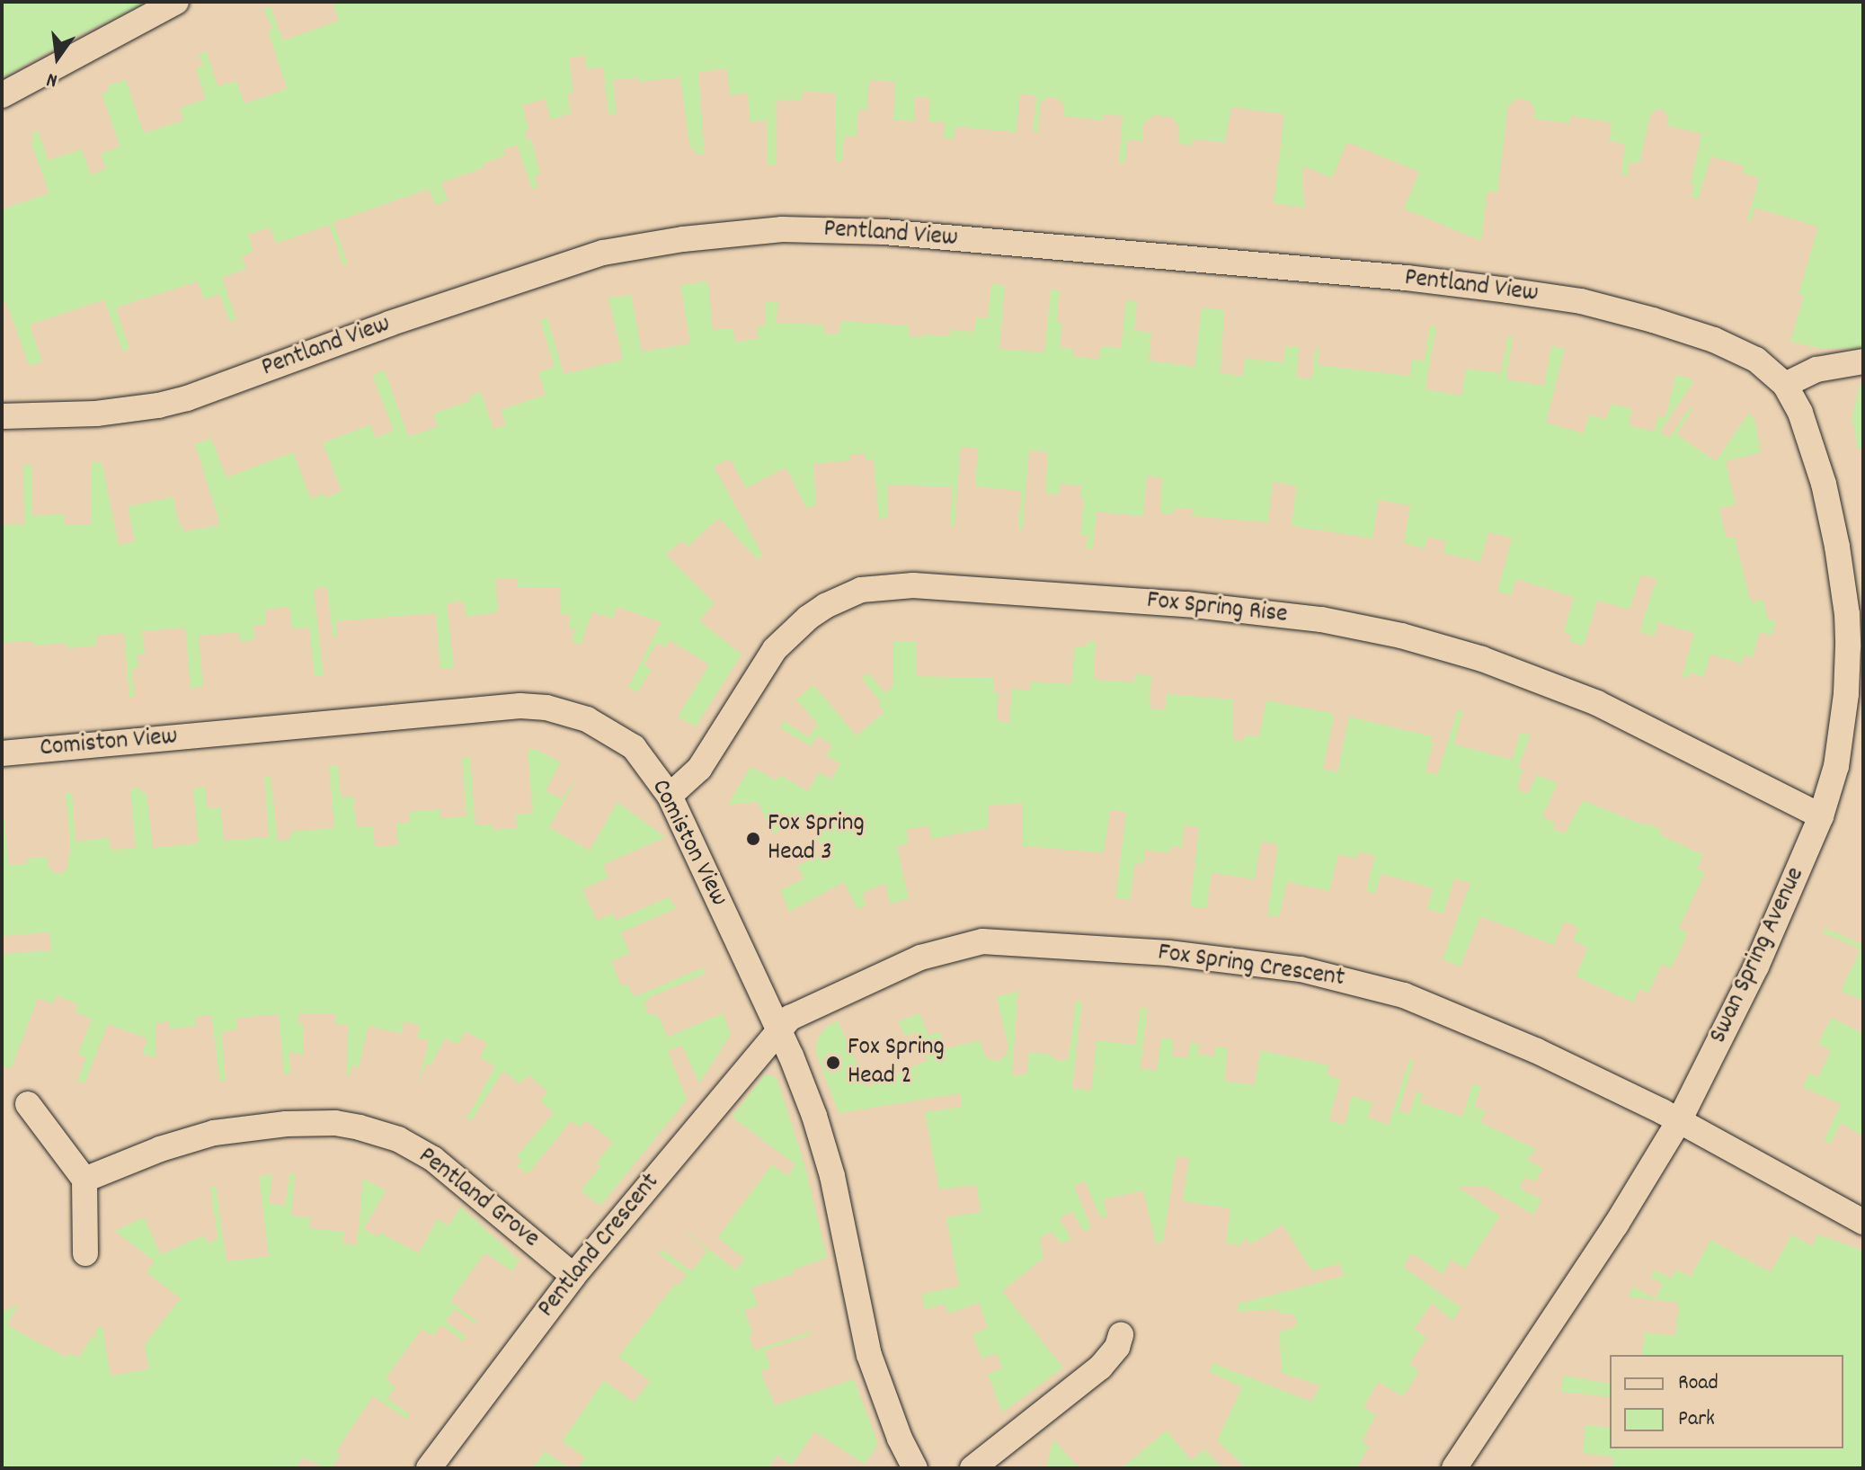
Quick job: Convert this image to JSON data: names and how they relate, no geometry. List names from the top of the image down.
{
  "streets": {
    "street": [
      "Pentland View",
      "Fox Spring Rise",
      "Comiston View",
      "Swan Spring Avenue",
      "Fox Spring Crescent",
      "Pentland Grove",
      "Pentland Crescent"
    ]
  },
  "crossings": [
    ["Pentland View", "Swan Spring Avenue"],
    ["Fox Spring Rise", "Comiston View"],
    ["Fox Spring Rise", "Swan Spring Avenue"],
    ["Comiston View", "Fox Spring Crescent"],
    ["Comiston View", "Pentland Crescent"],
    ["Swan Spring Avenue", "Fox Spring Crescent"],
    ["Fox Spring Crescent", "Pentland Crescent"],
    ["Pentland Grove", "Pentland Crescent"]
  ],
  "places": ["Fox Spring Head 3", "Fox Spring Head 2"],
  "legend": ["Road", "Park"],
  "north": "bottom"
}
